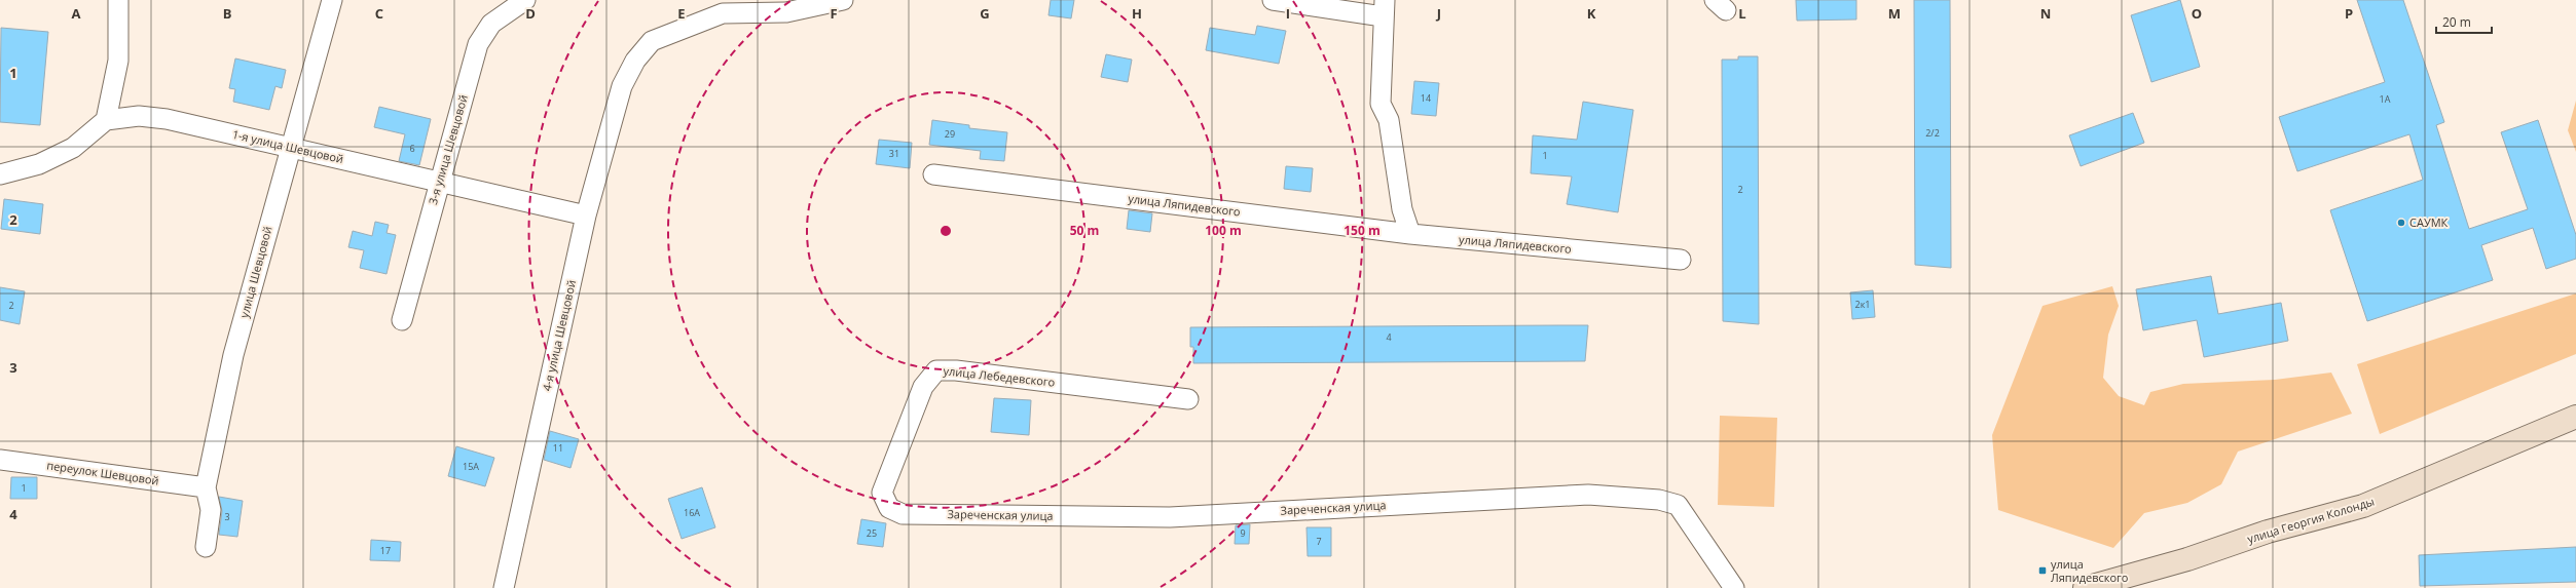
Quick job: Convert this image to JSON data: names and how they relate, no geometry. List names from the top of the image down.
{
  "streets": {
    "main road": ["улица Георгия Колонды"],
    "street": [
      "1-я улица Шевцовой",
      "3-я улица Шевцовой",
      "улица Ляпидевского",
      "улица Шевцовой",
      "4-я улица Шевцовой",
      "улица Лебедевского",
      "переулок Шевцовой",
      "Зареченская улица"
    ]
  },
  "crossings": [
    ["1-я улица Шевцовой", "3-я улица Шевцовой"],
    ["1-я улица Шевцовой", "улица Шевцовой"],
    ["1-я улица Шевцовой", "4-я улица Шевцовой"],
    ["улица Шевцовой", "переулок Шевцовой"],
    ["улица Лебедевского", "Зареченская улица"]
  ],
  "places": {
    "other": ["САУМК"],
    "transit": ["улица Ляпидевского"]
  },
  "house_numbers": [
    "14",
    "1А",
    "2/2",
    "29",
    "6",
    "31",
    "1",
    "2",
    "2к1",
    "2",
    "4",
    "11",
    "15А",
    "1",
    "16А",
    "3",
    "25",
    "9",
    "7",
    "17"
  ],
  "scale_bar": "20 m",
  "grid": {
    "columns": [
      "A",
      "B",
      "C",
      "D",
      "E",
      "F",
      "G",
      "H",
      "I",
      "J",
      "K",
      "L",
      "M",
      "N",
      "O",
      "P"
    ],
    "rows": [
      "1",
      "2",
      "3",
      "4"
    ]
  },
  "rings": ["50 m", "100 m", "150 m"]
}
